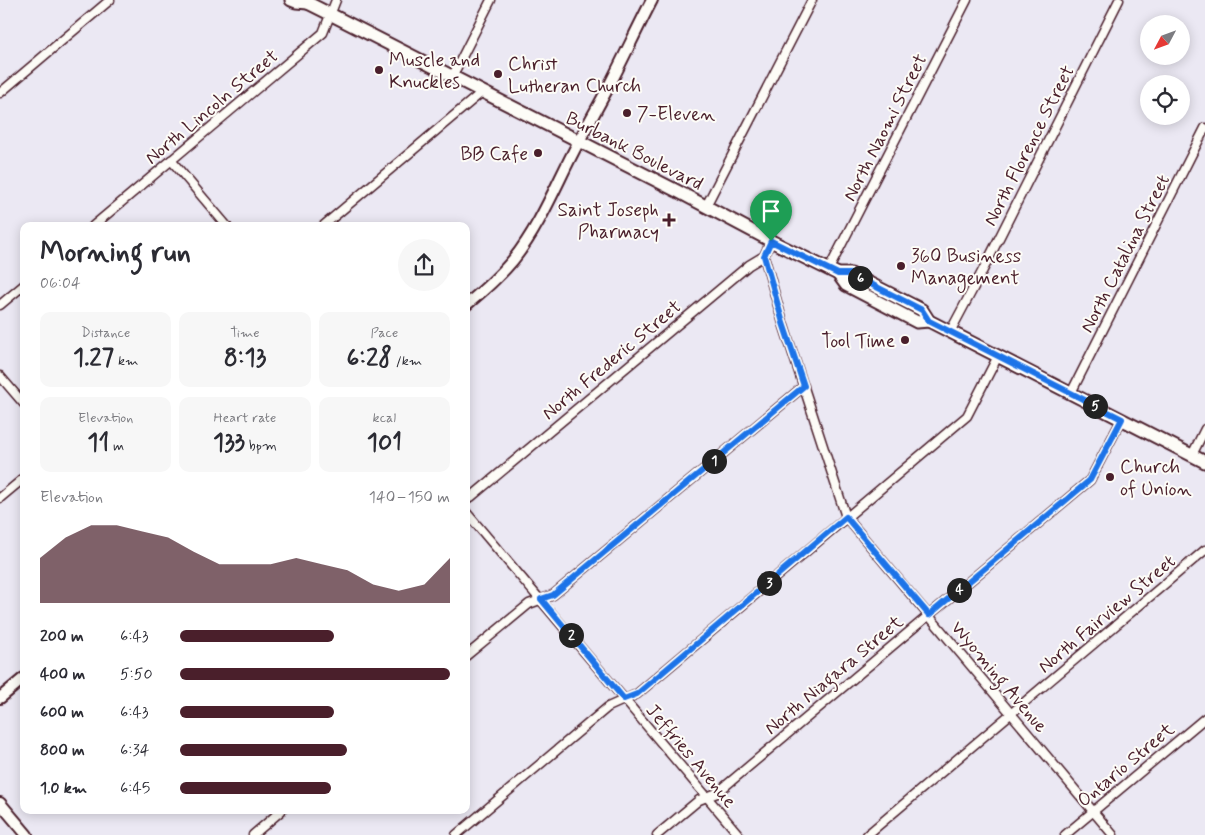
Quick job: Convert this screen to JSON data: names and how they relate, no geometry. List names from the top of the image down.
{
  "streets": {
    "main road": ["Burbank Boulevard"],
    "street": [
      "North Lincoln Street",
      "North Naomi Street",
      "North Florence Street",
      "North Catalina Street",
      "North Frederic Street",
      "North Fairview Street",
      "North Niagara Street",
      "Wyoming Avenue",
      "Jeffries Avenue",
      "Ontario Street"
    ]
  },
  "crossings": [
    ["North Lincoln Street", "Burbank Boulevard"],
    ["North Naomi Street", "Burbank Boulevard"],
    ["North Florence Street", "Burbank Boulevard"],
    ["Burbank Boulevard", "North Catalina Street"],
    ["Burbank Boulevard", "North Frederic Street"],
    ["Burbank Boulevard", "North Niagara Street"],
    ["North Frederic Street", "Wyoming Avenue"],
    ["North Fairview Street", "Wyoming Avenue"],
    ["North Niagara Street", "Wyoming Avenue"],
    ["North Niagara Street", "Jeffries Avenue"],
    ["Wyoming Avenue", "Ontario Street"]
  ],
  "places": {
    "other": [
      "Muscle and Knuckles",
      "Christ Lutheran Church",
      "7-Eleven",
      "BB Cafe",
      "360 Business Management",
      "Tool Time",
      "Church of Union"
    ],
    "health": ["Saint Joseph Pharmacy"]
  },
  "north": "bottom left",
  "page": {
    "heading": ["Morning run", "06:04"],
    "pins": [
      "6",
      "5",
      "1",
      "3",
      "4",
      "2"
    ],
    "stats": [
      ["Distance", "1.27 km"],
      ["Time", "8:13"],
      ["Pace", "6:28 /km"],
      ["Elevation", "11 m"],
      ["Heart rate", "133 bpm"],
      ["kcal", "101"]
    ],
    "chart": ["Elevation", "140–150 m"],
    "list": [
      {
        "name": "200 m",
        "note": "6:43"
      },
      {
        "name": "400 m",
        "note": "5:50"
      },
      {
        "name": "600 m",
        "note": "6:43"
      },
      {
        "name": "800 m",
        "note": "6:34"
      },
      {
        "name": "1.0 km",
        "note": "6:45"
      }
    ]
  }
}
